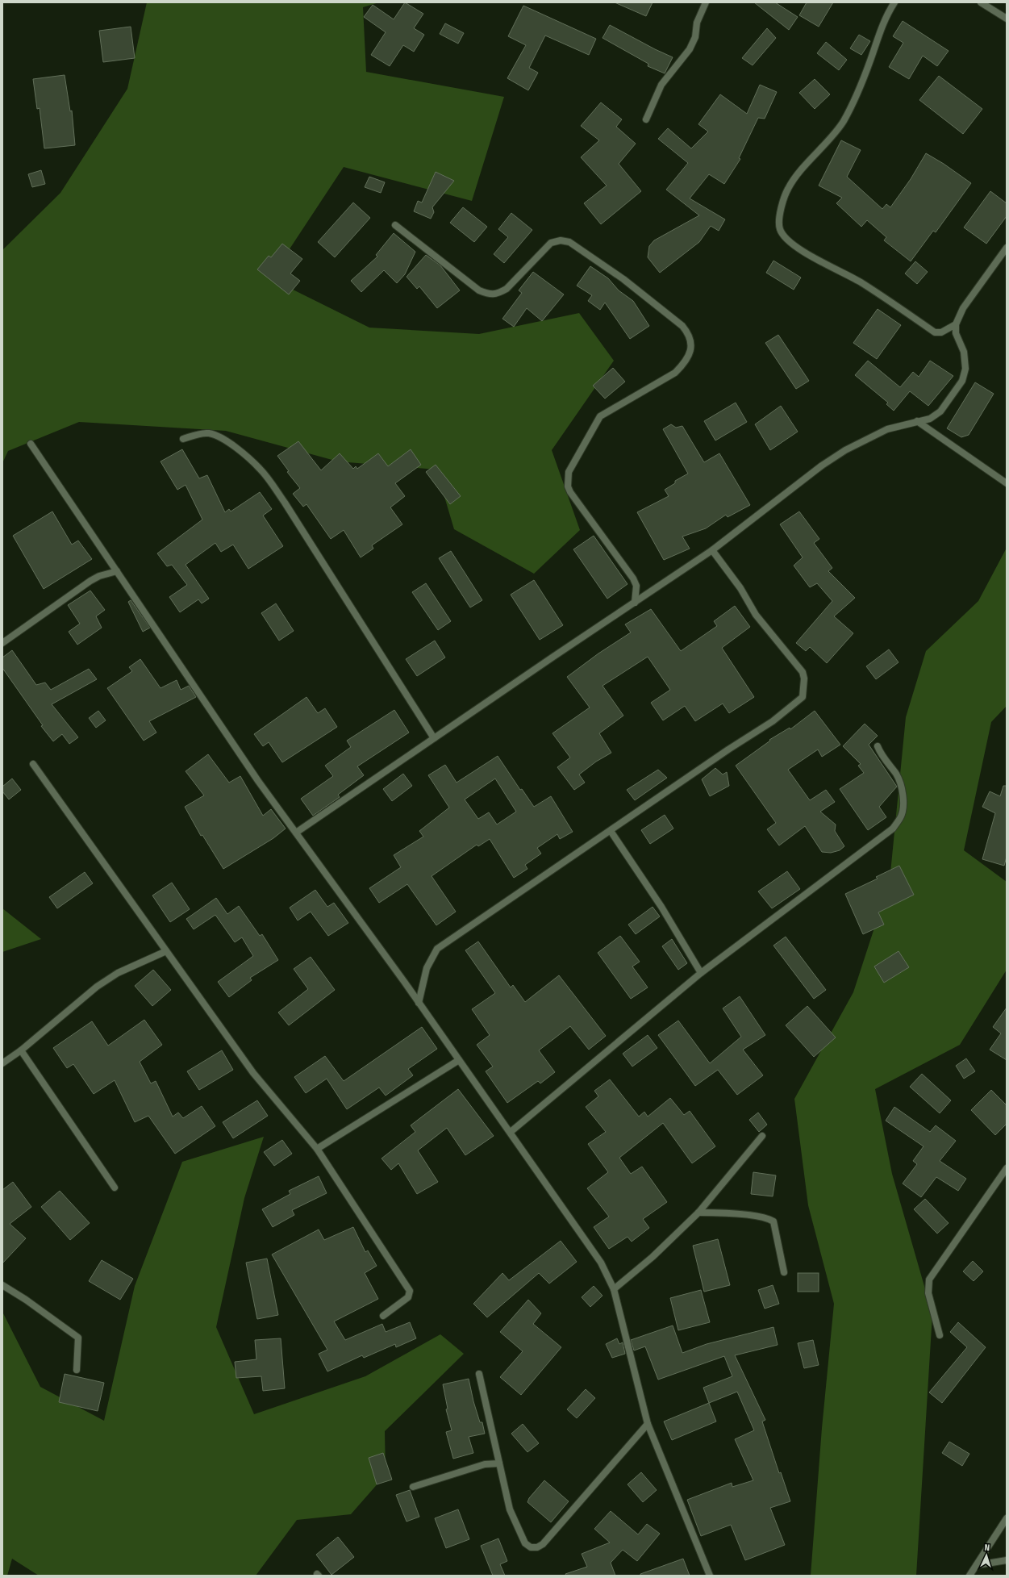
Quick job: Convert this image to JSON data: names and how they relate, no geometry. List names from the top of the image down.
{
  "north": "top"
}
